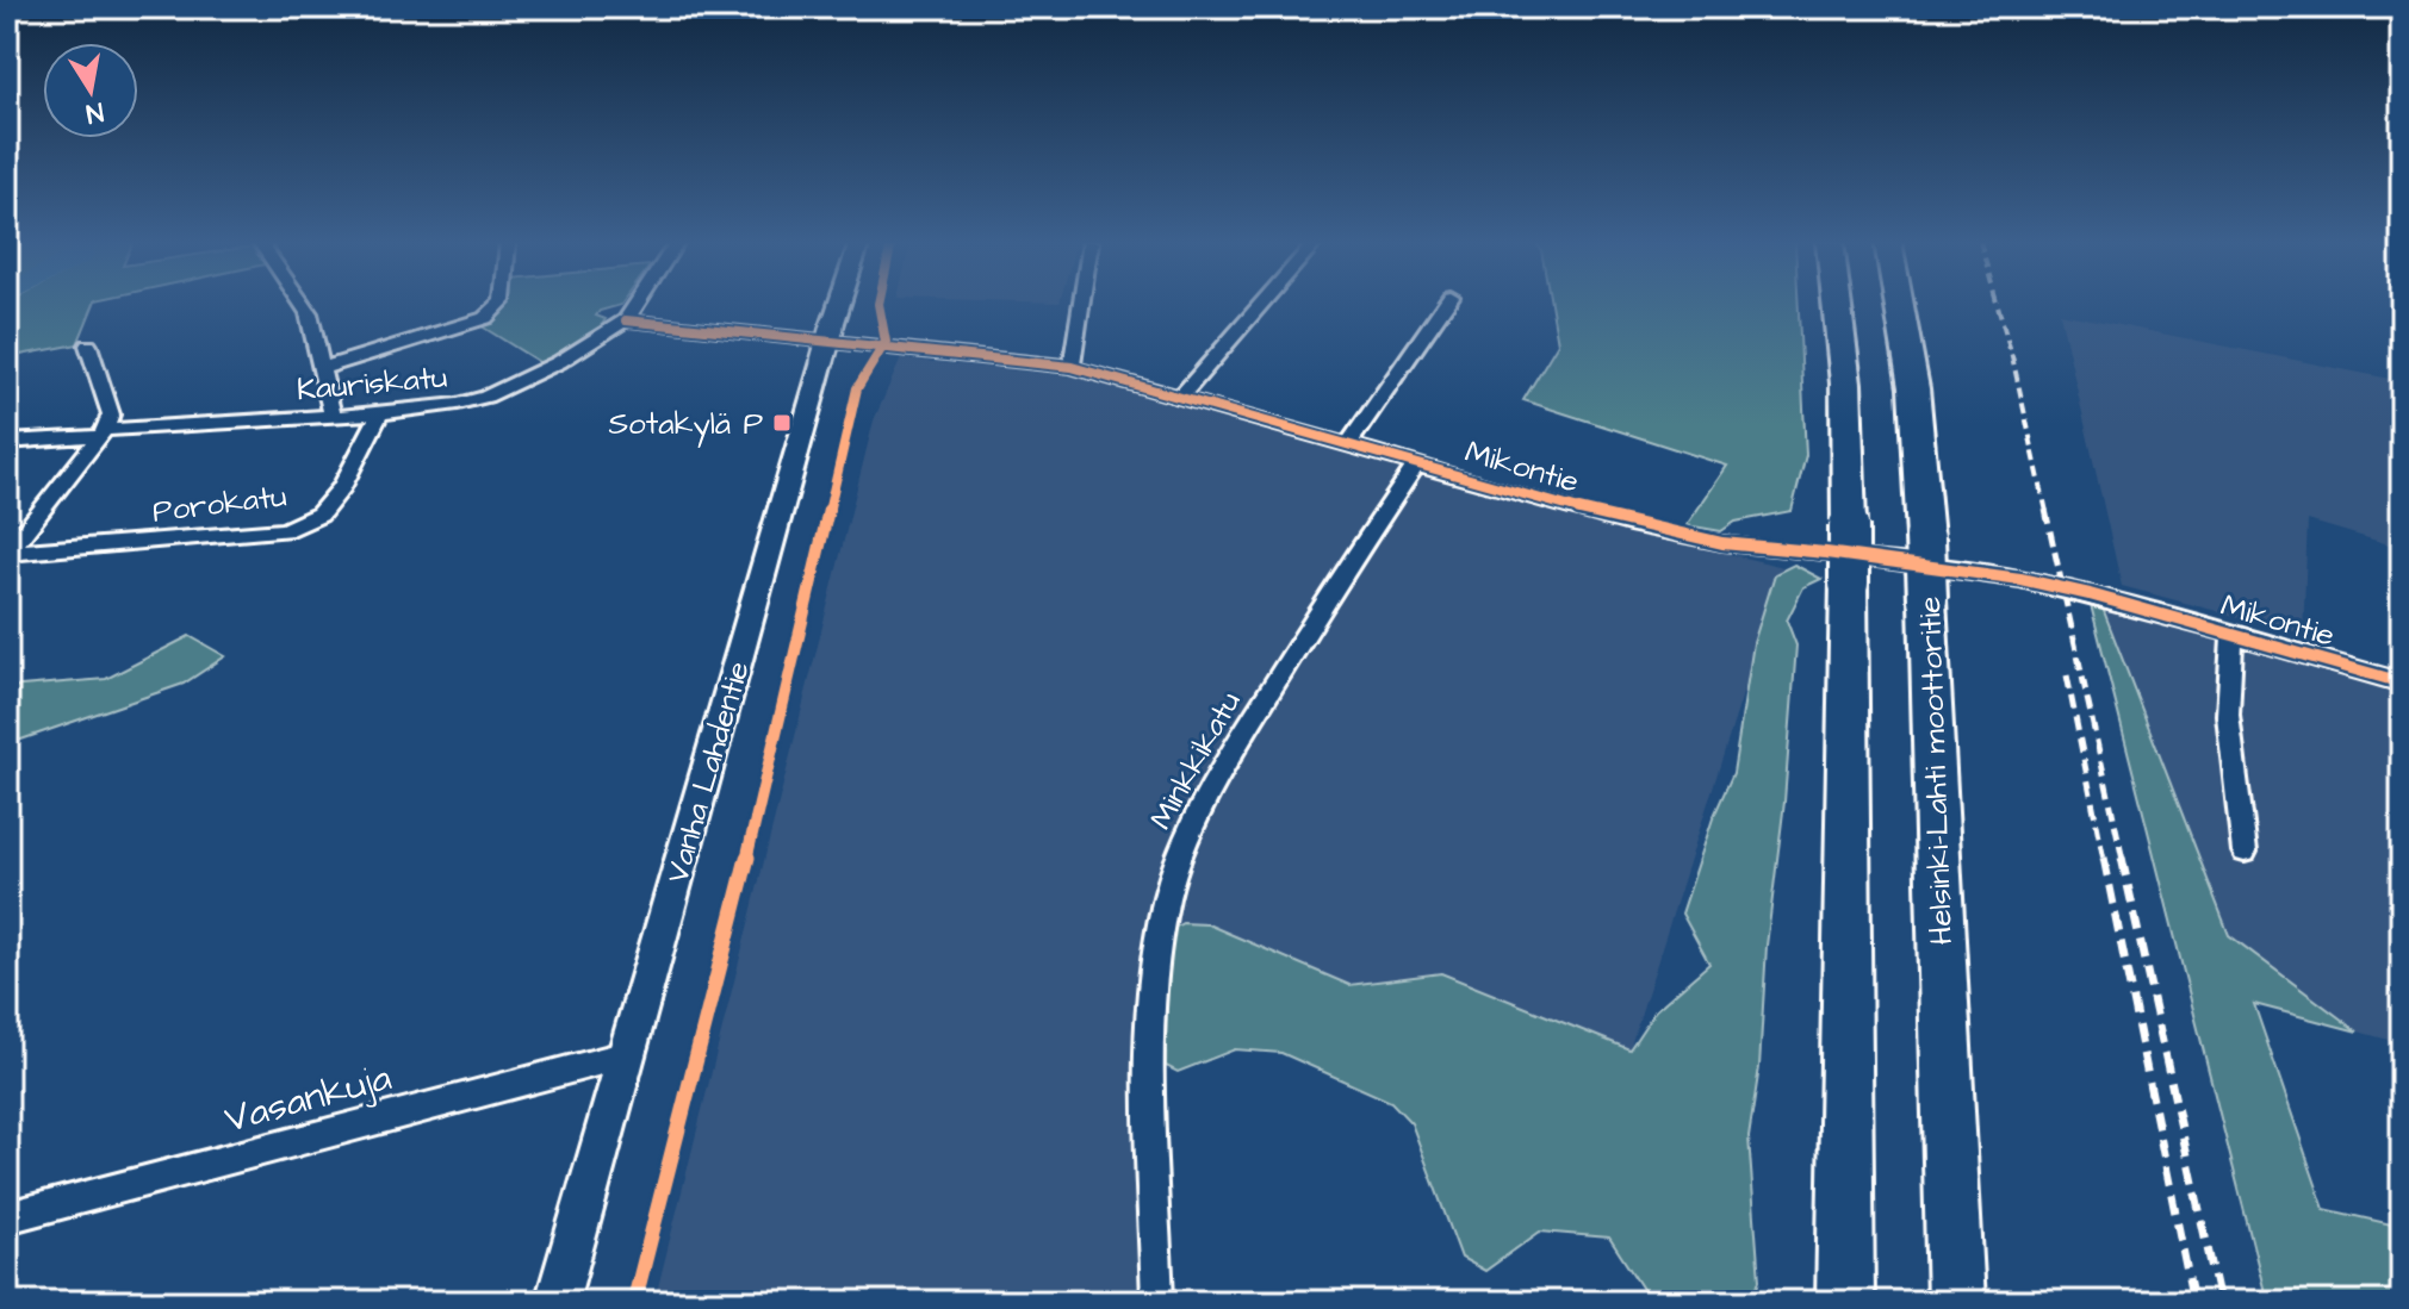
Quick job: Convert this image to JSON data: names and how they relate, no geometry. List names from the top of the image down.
{
  "streets": {
    "highway": ["Helsinki-Lahti moottoritie"],
    "main road": ["Vanha Lahdentie"],
    "street": [
      "Kauriskatu",
      "Mikontie",
      "Porokatu",
      "Minkkikatu",
      "Vasankuja"
    ]
  },
  "crossings": [
    ["Kauriskatu", "Mikontie"],
    ["Kauriskatu", "Porokatu"],
    ["Mikontie", "Minkkikatu"],
    ["Vanha Lahdentie", "Vasankuja"]
  ],
  "places": {
    "transit": ["Sotakylä P"]
  },
  "north": "bottom"
}
